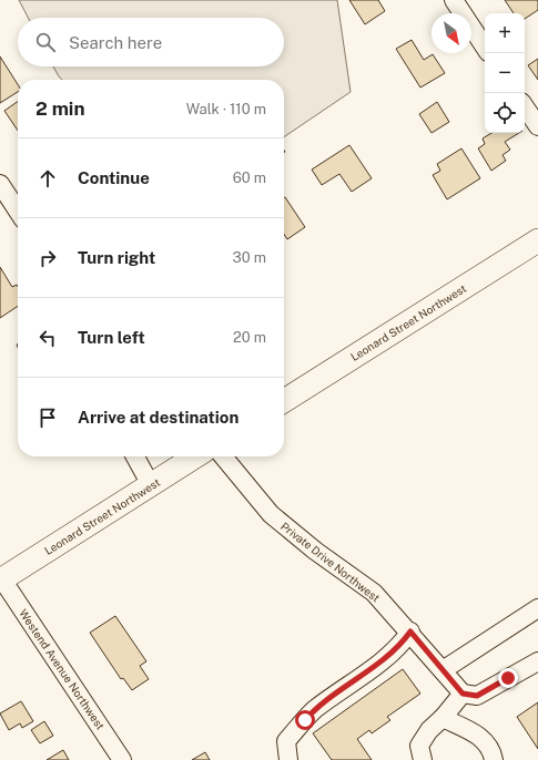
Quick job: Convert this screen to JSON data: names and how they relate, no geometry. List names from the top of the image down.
{
  "streets": {
    "main road": ["Leonard Street Northwest"],
    "street": ["Private Drive Northwest", "Westend Avenue Northwest"]
  },
  "crossings": [
    ["Leonard Street Northwest", "Westend Avenue Northwest"]
  ],
  "north": "bottom right",
  "page": {
    "map_buttons": ["+", "−"],
    "search": "Search here",
    "heading": ["2 min", "Walk · 110 m"],
    "list": [
      ["Continue", "60 m"],
      ["Turn right", "30 m"],
      ["Turn left", "20 m"],
      "Arrive at destination"
    ]
  }
}
